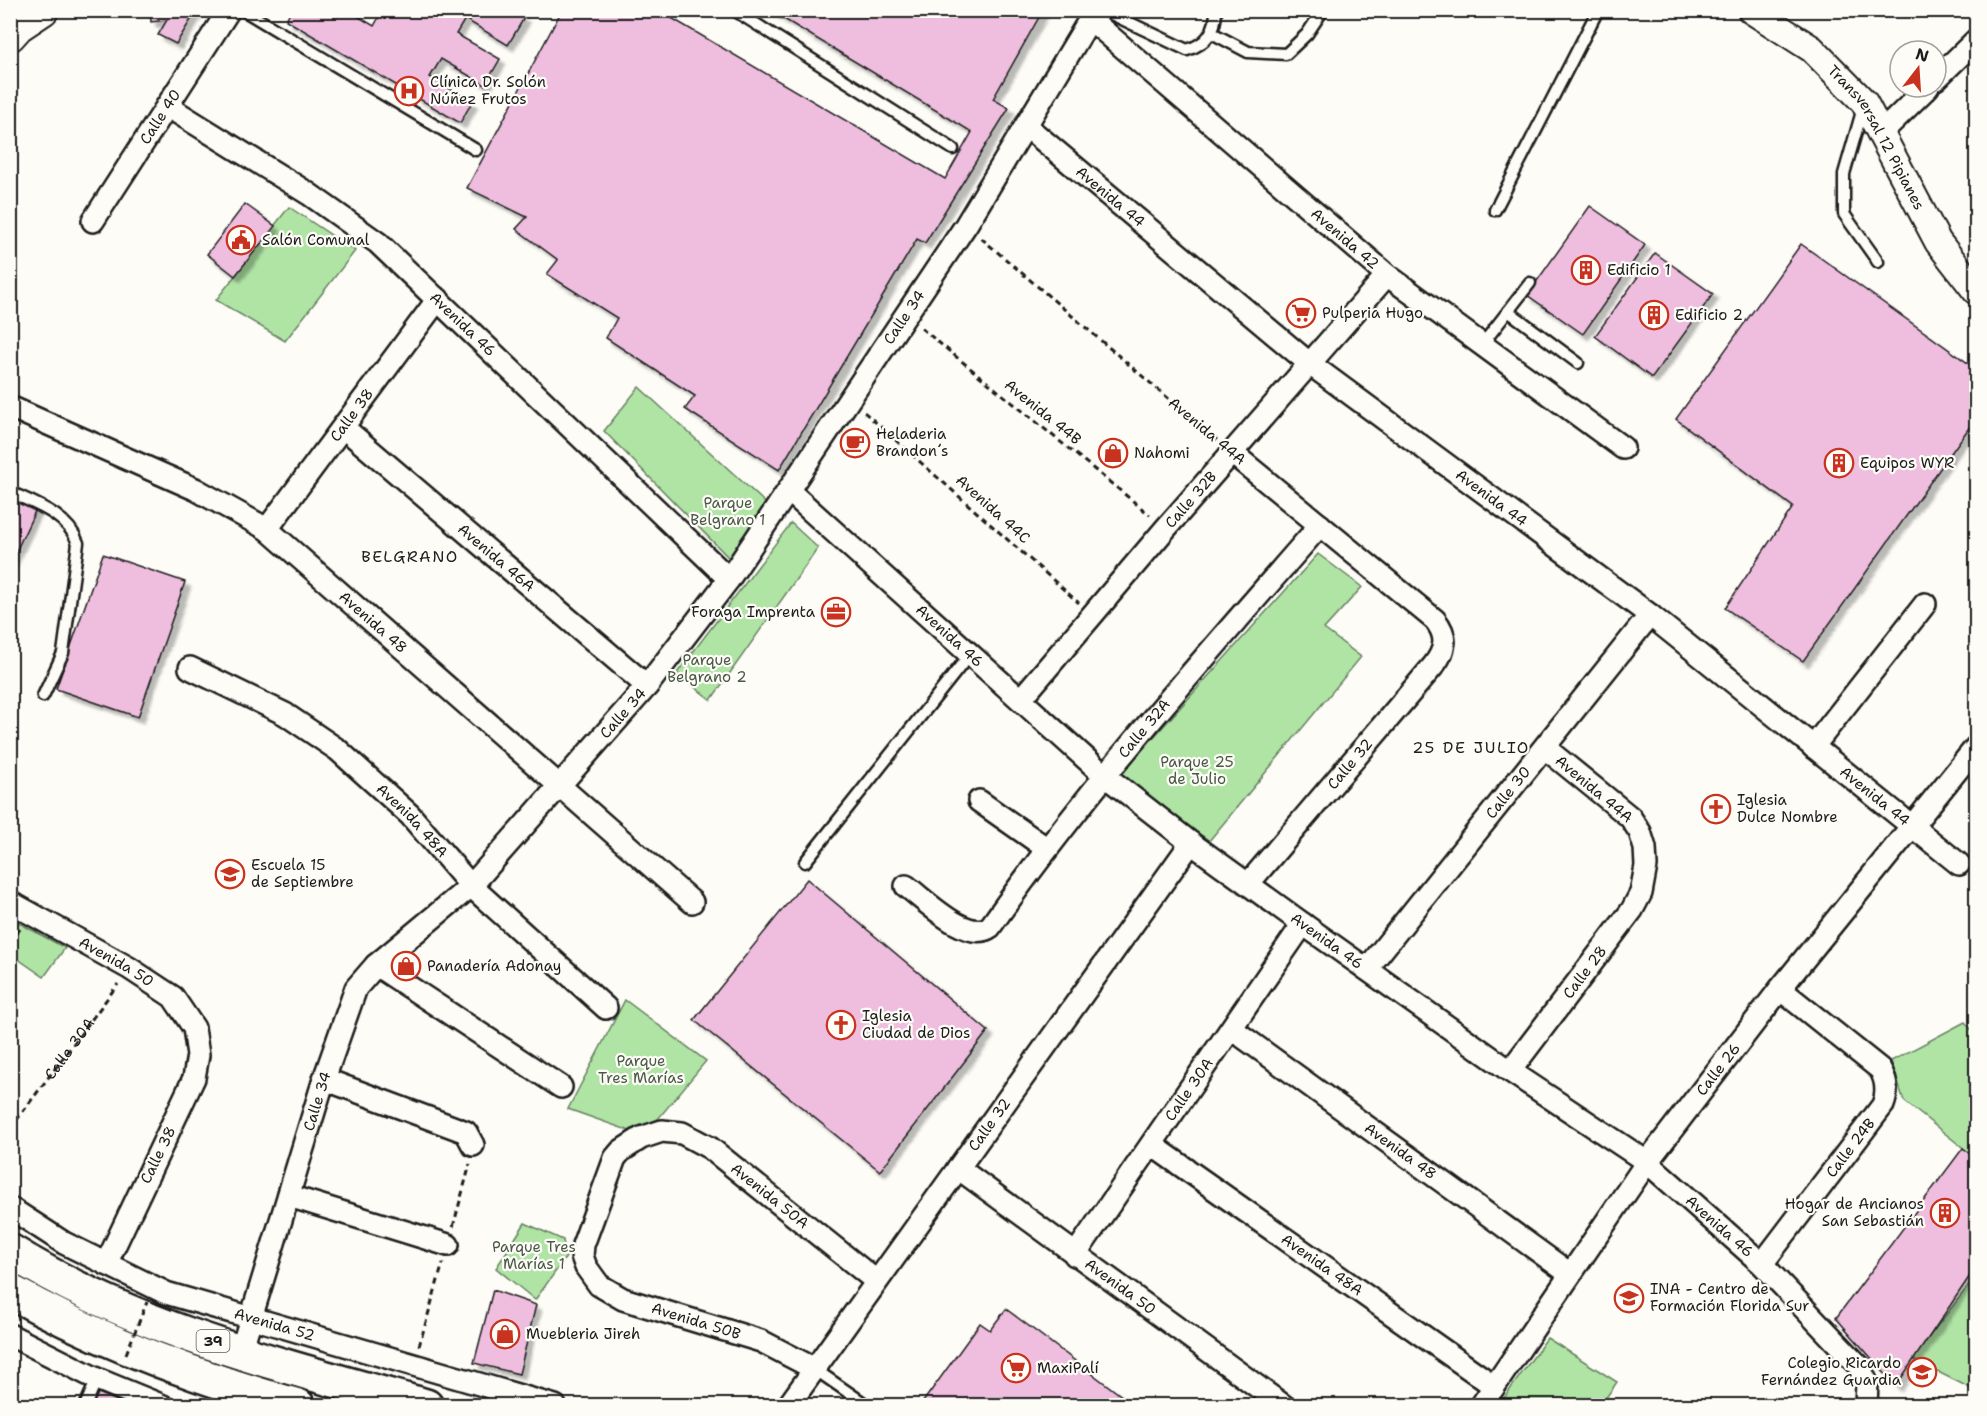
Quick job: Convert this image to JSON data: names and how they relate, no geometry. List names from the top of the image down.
{
  "streets": {
    "highway": ["39"],
    "street": [
      "Calle 40",
      "Transversal 12 Pipianes",
      "Avenida 44",
      "Avenida 42",
      "Calle 34",
      "Avenida 46",
      "Calle 38",
      "Avenida 44A",
      "Calle 32B",
      "Avenida 46A",
      "Avenida 48",
      "Calle 32A",
      "Calle 32",
      "Calle 30",
      "Avenida 48A",
      "Avenida 50",
      "Calle 28",
      "Calle 30A",
      "Calle 26",
      "Calle 24B",
      "Avenida 50A",
      "Avenida 50B",
      "Avenida 52"
    ],
    "path": ["Avenida 44B", "Avenida 44C"]
  },
  "crossings": [
    ["Calle 40", "Avenida 46"],
    ["Avenida 44", "Calle 34"],
    ["Avenida 44", "Calle 32B"],
    ["Avenida 44", "Calle 30"],
    ["Avenida 44", "Calle 26"],
    ["Avenida 42", "Calle 34"],
    ["Avenida 42", "Calle 32B"],
    ["Calle 34", "Avenida 46"],
    ["Calle 34", "Avenida 44B"],
    ["Calle 34", "Avenida 44A"],
    ["Calle 34", "Avenida 44C"],
    ["Calle 34", "Avenida 46A"],
    ["Calle 34", "Avenida 48"],
    ["Calle 34", "Avenida 48A"],
    ["Calle 34", "Avenida 52"],
    ["Calle 34", "39"],
    ["Avenida 46", "Calle 38"],
    ["Avenida 46", "Calle 32B"],
    ["Avenida 46", "Calle 32A"],
    ["Avenida 46", "Calle 32"],
    ["Avenida 46", "Calle 30"],
    ["Avenida 46", "Calle 28"],
    ["Avenida 46", "Calle 30A"],
    ["Avenida 46", "Calle 26"],
    ["Avenida 46", "Calle 24B"],
    ["Avenida 44B", "Calle 32B"],
    ["Calle 38", "Avenida 46A"],
    ["Calle 38", "Avenida 48"],
    ["Calle 38", "Avenida 50"],
    ["Calle 38", "Avenida 52"],
    ["Avenida 44A", "Calle 32B"],
    ["Avenida 44A", "Calle 32A"],
    ["Avenida 44A", "Calle 32"],
    ["Avenida 44A", "Calle 30"],
    ["Avenida 44A", "Calle 28"],
    ["Calle 32B", "Avenida 44C"],
    ["Avenida 48", "Calle 30A"],
    ["Avenida 48", "Calle 26"],
    ["Calle 32", "Avenida 50"],
    ["Calle 32", "Avenida 50A"],
    ["Calle 32", "Avenida 50B"],
    ["Avenida 48A", "Calle 30A"],
    ["Avenida 48A", "Calle 26"],
    ["Avenida 50", "Calle 30A"],
    ["Calle 26", "Calle 24B"],
    ["Avenida 50A", "Avenida 50B"]
  ],
  "districts": ["BELGRANO", "25 DE JULIO"],
  "parks": [
    "Parque Belgrano 1",
    "Parque Belgrano 2",
    "Parque 25 de Julio",
    "Parque Tres Marías",
    "Parque Tres Marías 1"
  ],
  "places": {
    "hospital": ["Clínica Dr. Solón Núñez Frutos"],
    "public building": ["Salón Comunal"],
    "building": [
      "Edificio 1",
      "Edificio 2",
      "Equipos WYR",
      "Hogar de Ancianos San Sebastián"
    ],
    "supermarket": ["Pulperia Hugo", "MaxiPalí"],
    "cafe": ["Heladeria Brandon´s"],
    "shop": ["Nahomi", "Panadería Adonay", "Muebleria Jireh"],
    "office": ["Foraga Imprenta"],
    "church": ["Iglesia Dulce Nombre", "Iglesia Ciudad de Dios"],
    "school or university": ["Escuela 15 de Septiembre", "INA - Centro de Formación Florida Sur", "Colegio Ricardo Fernández Guardia"]
  },
  "north": "top"
}
